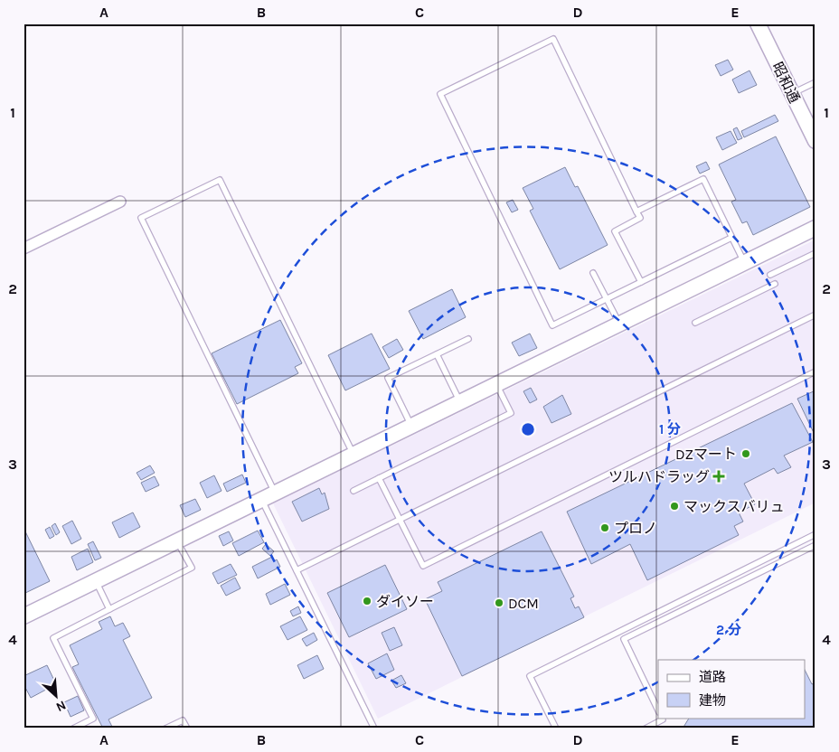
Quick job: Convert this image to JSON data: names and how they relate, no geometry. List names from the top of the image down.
{
  "streets": {
    "street": ["昭和通"]
  },
  "places": {
    "other": [
      "DZマート",
      "マックスバリュ",
      "プロノ",
      "ダイソー",
      "DCM"
    ],
    "health": ["ツルハドラッグ"]
  },
  "legend": ["道路", "建物"],
  "north": "bottom right",
  "grid": {
    "columns": [
      "A",
      "B",
      "C",
      "D",
      "E"
    ],
    "rows": [
      "1",
      "2",
      "3",
      "4"
    ]
  },
  "rings": ["1 分", "2 分"]
}
